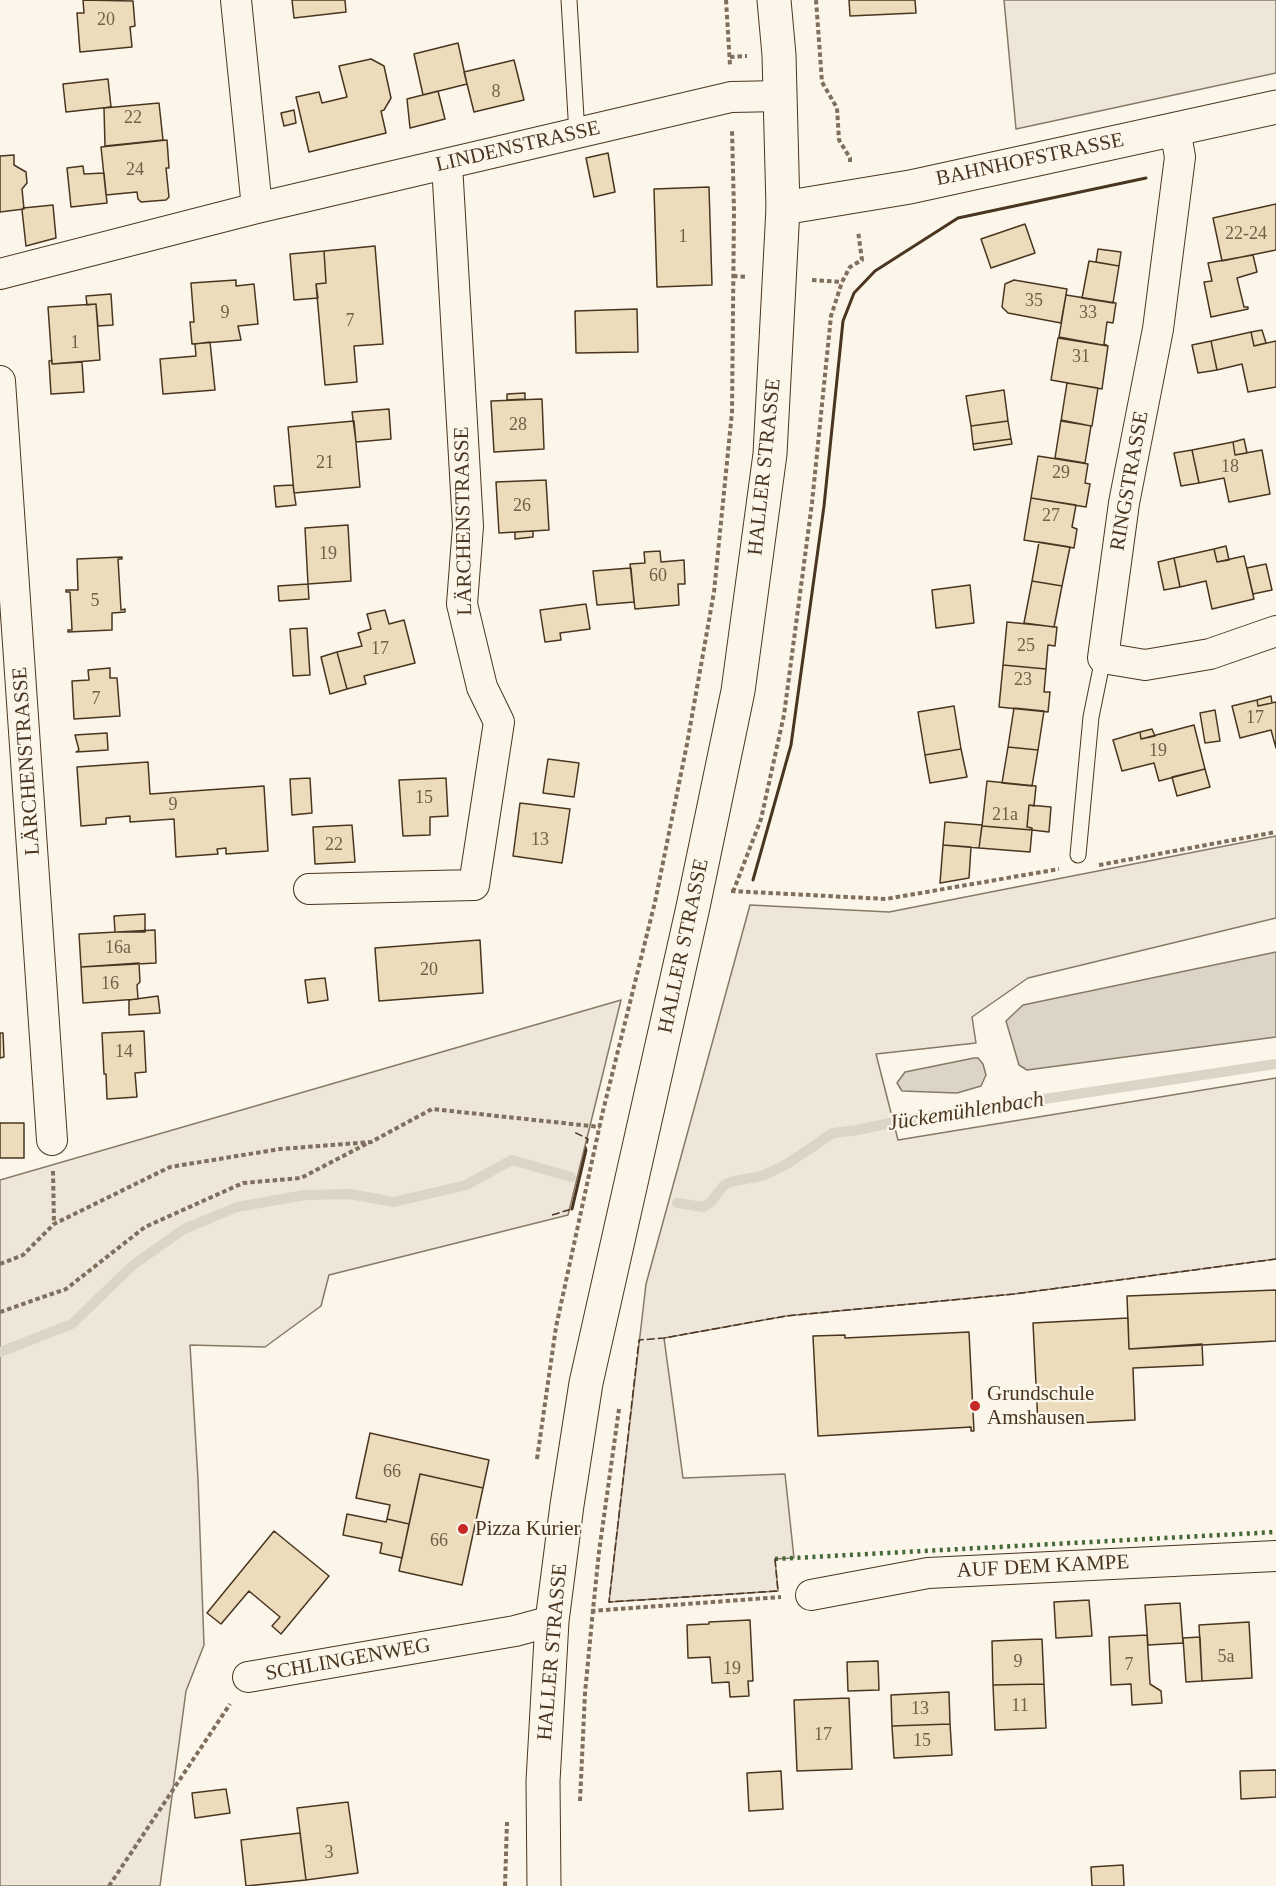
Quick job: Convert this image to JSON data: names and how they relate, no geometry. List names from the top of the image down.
{
  "streets": {
    "main road": ["BAHNHOFSTRASSE", "HALLER STRASSE"],
    "street": [
      "LINDENSTRASSE",
      "RINGSTRASSE",
      "LÄRCHENSTRASSE",
      "AUF DEM KAMPE",
      "SCHLINGENWEG"
    ]
  },
  "crossings": [
    ["LINDENSTRASSE", "HALLER STRASSE"],
    ["LINDENSTRASSE", "LÄRCHENSTRASSE"],
    ["BAHNHOFSTRASSE", "HALLER STRASSE"],
    ["BAHNHOFSTRASSE", "RINGSTRASSE"],
    ["HALLER STRASSE", "SCHLINGENWEG"]
  ],
  "water": ["Jückemühlenbach"],
  "places": ["Grundschule Amshausen", "Pizza Kurier"],
  "house_numbers": [
    "20",
    "8",
    "22",
    "24",
    "22-24",
    "1",
    "35",
    "9",
    "33",
    "7",
    "1",
    "31",
    "28",
    "21",
    "18",
    "29",
    "26",
    "27",
    "19",
    "60",
    "5",
    "25",
    "17",
    "23",
    "7",
    "17",
    "19",
    "15",
    "9",
    "21a",
    "13",
    "22",
    "16a",
    "20",
    "16",
    "14",
    "66",
    "66",
    "5a",
    "9",
    "7",
    "19",
    "11",
    "13",
    "17",
    "15",
    "3"
  ]
}
